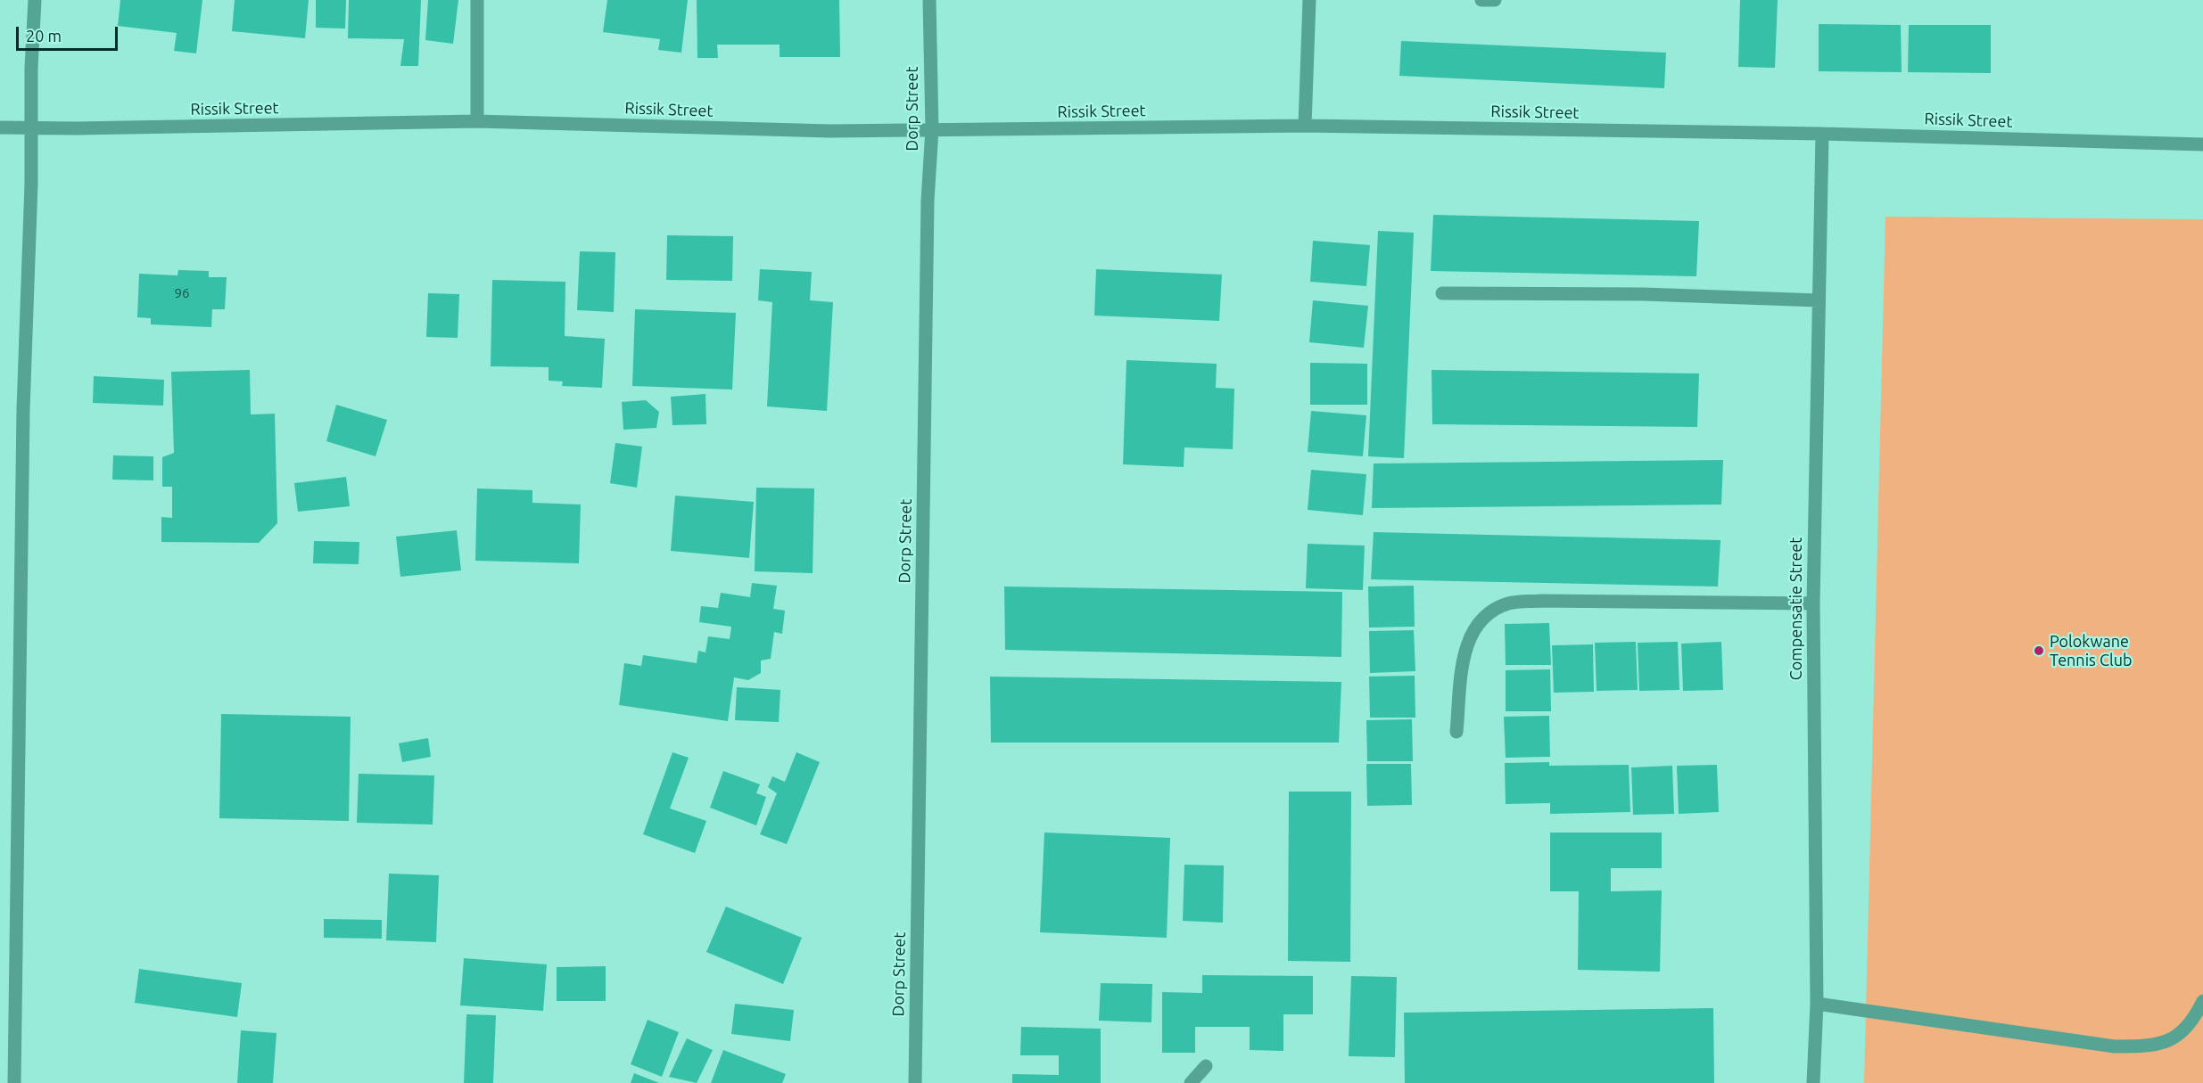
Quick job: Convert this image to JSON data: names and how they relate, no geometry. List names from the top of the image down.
{
  "streets": {
    "street": ["Rissik Street", "Dorp Street", "Compensatie Street"]
  },
  "crossings": [
    ["Rissik Street", "Dorp Street"],
    ["Rissik Street", "Compensatie Street"]
  ],
  "places": ["Polokwane Tennis Club"],
  "house_numbers": ["96"],
  "scale_bar": "20 m"
}
